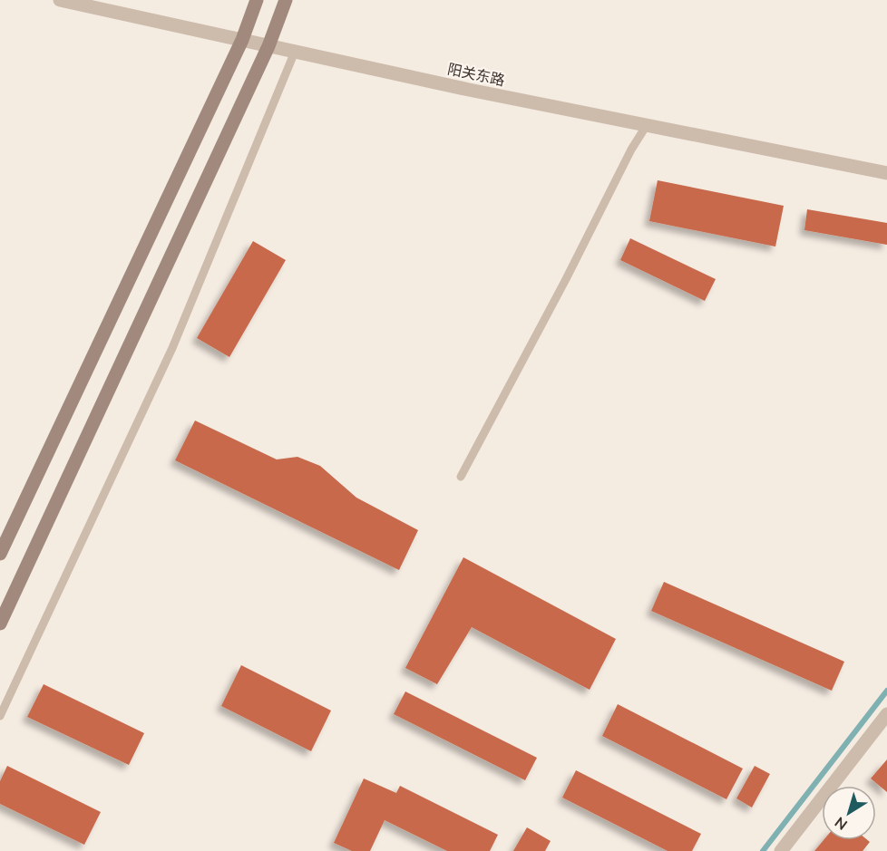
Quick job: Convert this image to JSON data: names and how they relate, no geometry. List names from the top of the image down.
{
  "streets": {
    "street": ["阳关东路"]
  },
  "north": "bottom left"
}
